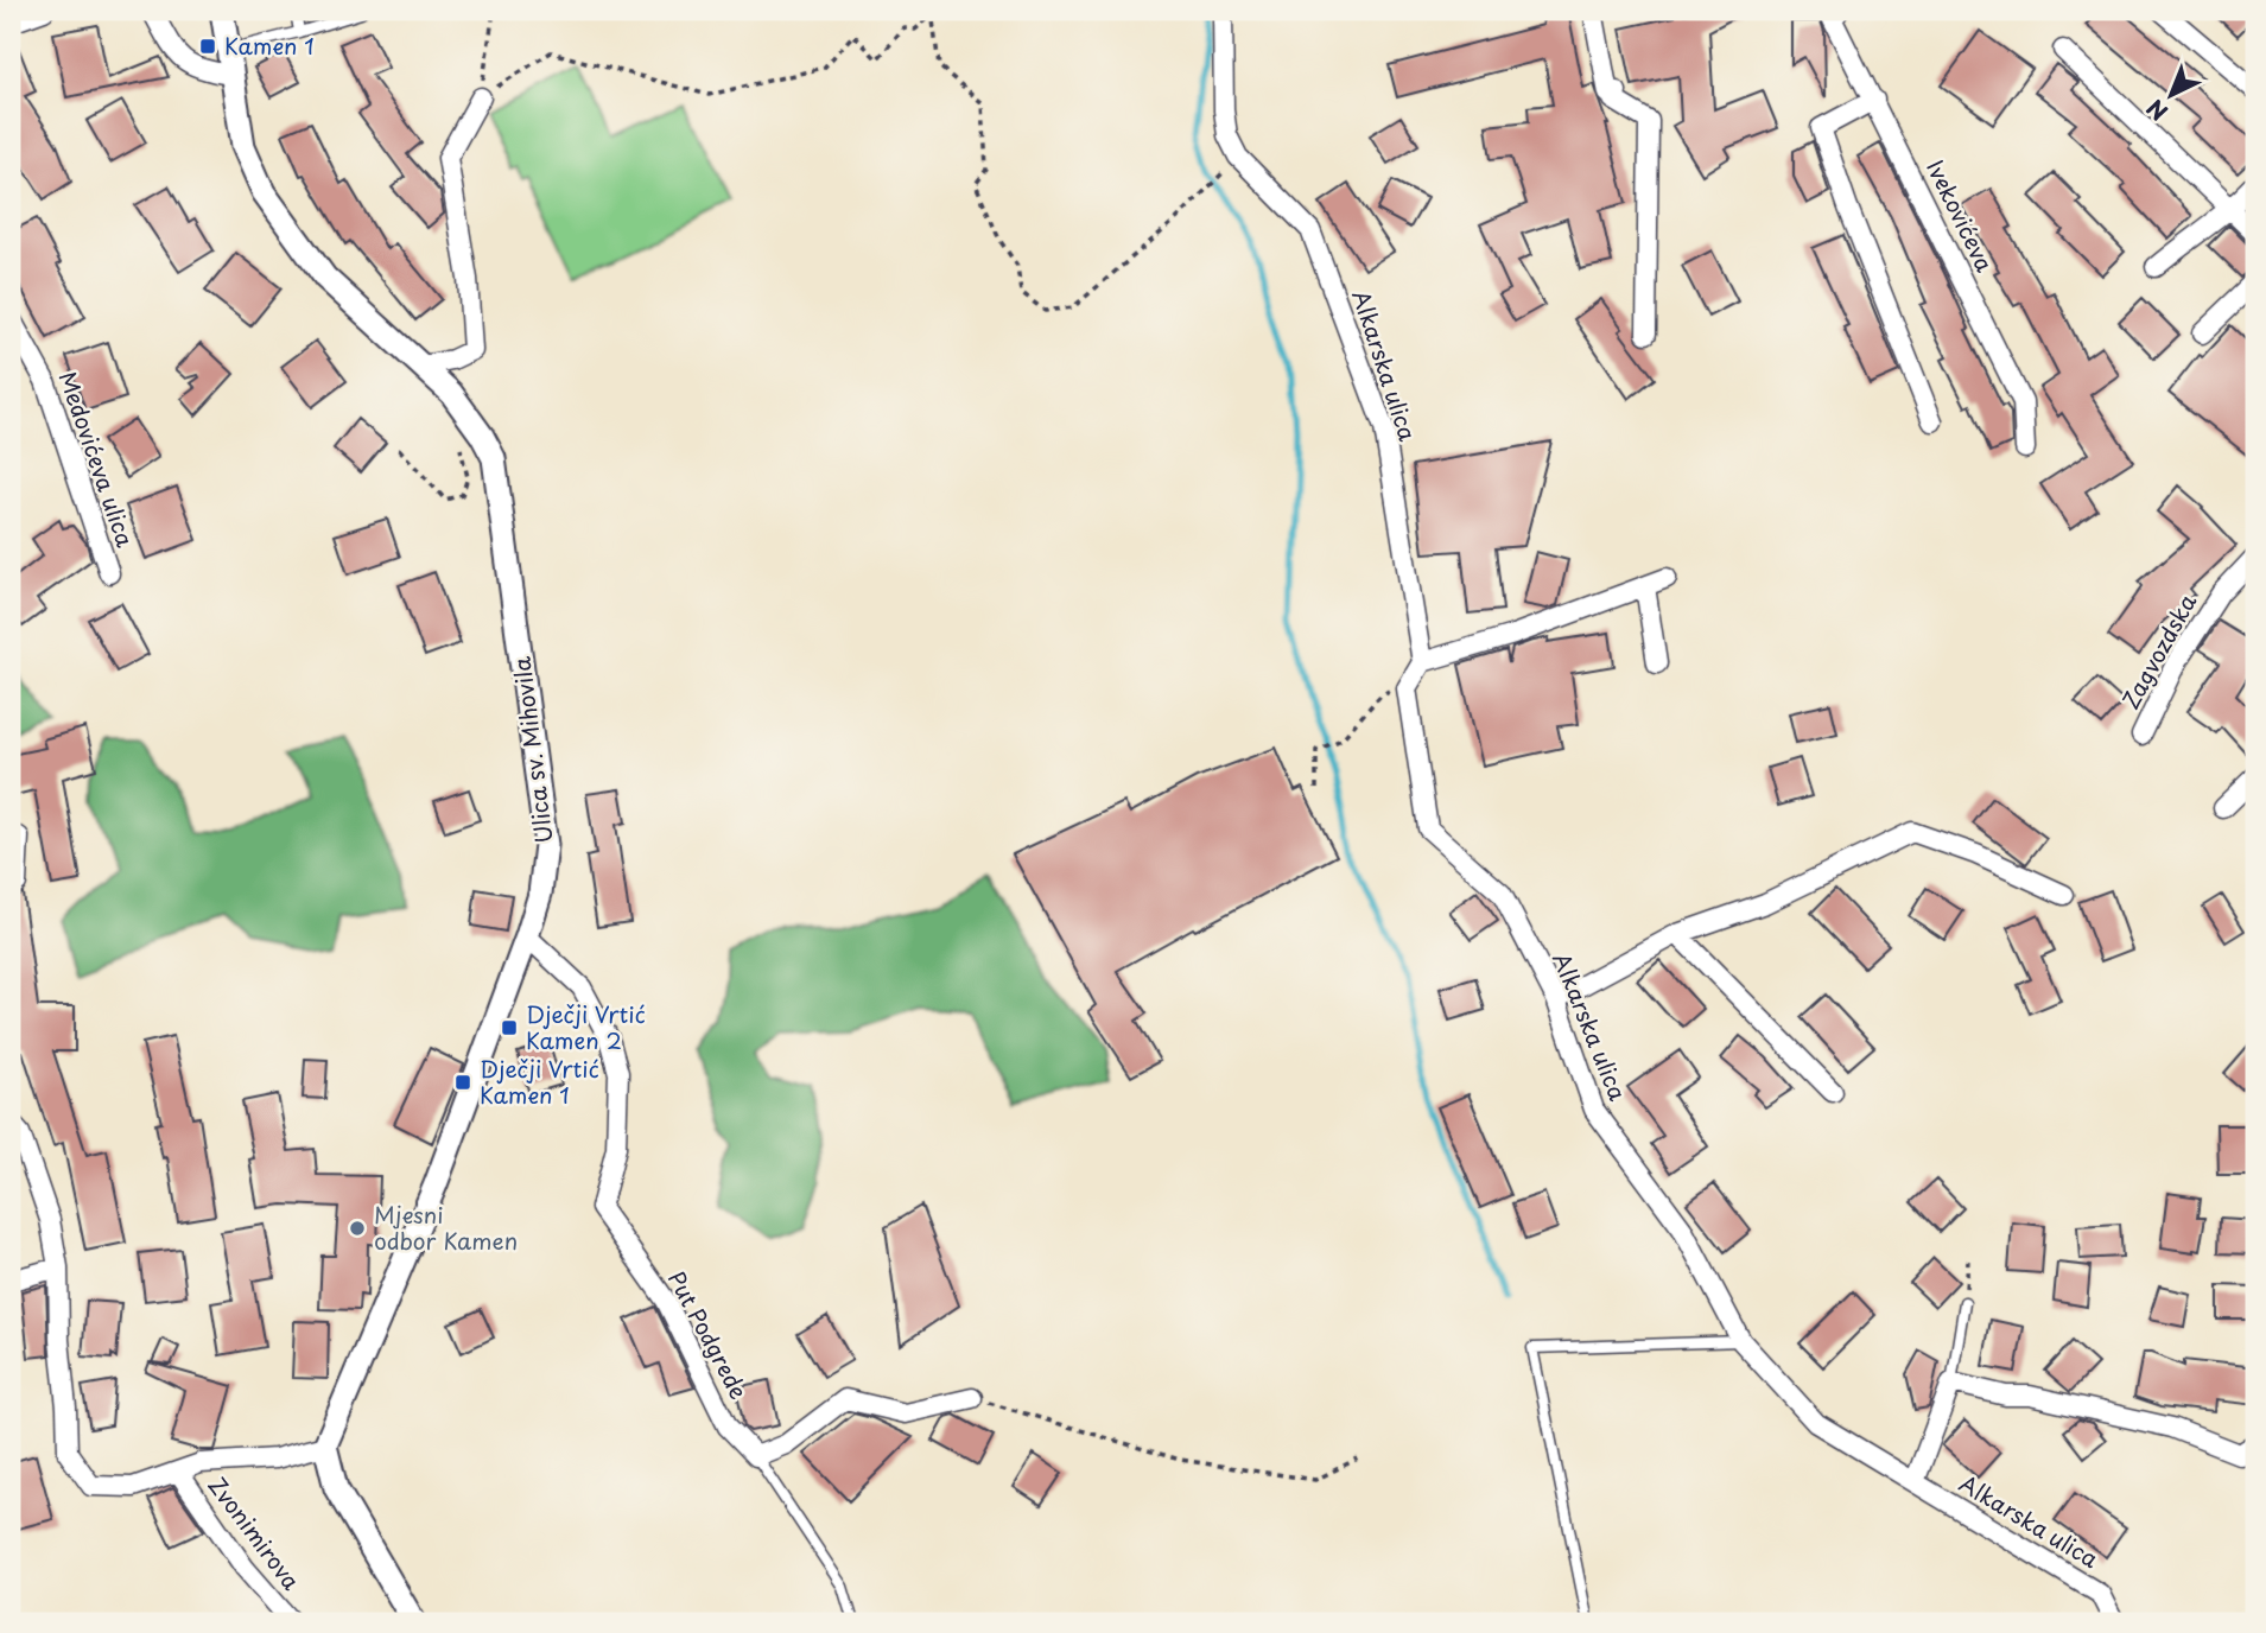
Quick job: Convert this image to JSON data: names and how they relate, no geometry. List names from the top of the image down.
{
  "streets": {
    "street": [
      "Ivekovićeva",
      "Alkarska ulica",
      "Medovićeva ulica",
      "Zagvozdska",
      "Ulica sv. Mihovila",
      "Put Podgrede",
      "Zvonimirova"
    ]
  },
  "crossings": [
    ["Ulica sv. Mihovila", "Put Podgrede"],
    ["Ulica sv. Mihovila", "Zvonimirova"]
  ],
  "places": {
    "transit": ["Kamen 1", "Dječji Vrtić Kamen 2", "Dječji Vrtić Kamen 1"],
    "other": ["Mjesni odbor Kamen"]
  },
  "north": "bottom left"
}
